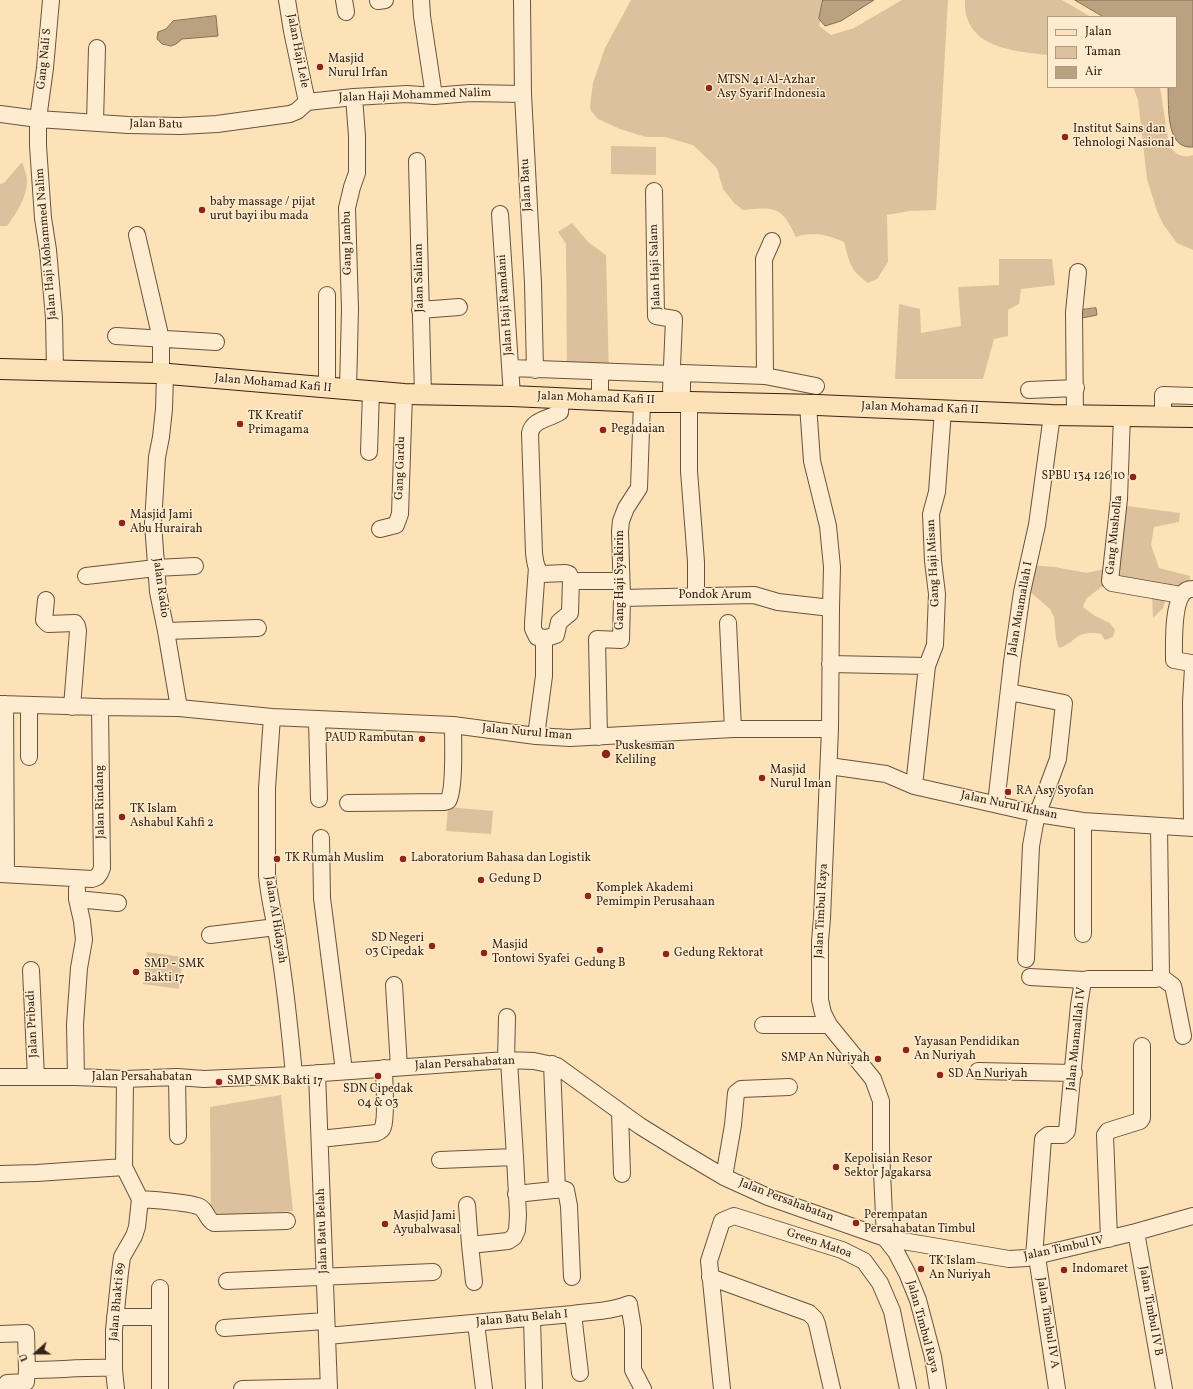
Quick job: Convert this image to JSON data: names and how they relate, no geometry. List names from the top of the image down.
{
  "streets": {
    "main road": ["Jalan Mohamad Kafi II"],
    "street": [
      "Jalan Haji Lele",
      "Gang Nali S",
      "Jalan Haji Mohammed Nalim",
      "Jalan Batu",
      "Gang Jambu",
      "Jalan Haji Salam",
      "Jalan Salinan",
      "Jalan Haji Ramdani",
      "Gang Gardu",
      "Gang Musholla",
      "Gang Haji Misan",
      "Gang Haji Syakirin",
      "Jalan Radio",
      "Pondok Arum",
      "Jalan Muamallah I",
      "Jalan Nurul Iman",
      "Jalan Rindang",
      "Jalan Nurul Ikhsan",
      "Jalan Timbul Raya",
      "Jalan Al Hidayah",
      "Jalan Pribadi",
      "Jalan Muamallah IV",
      "Jalan Persahabatan",
      "Jalan Batu Belah",
      "Green Matoa",
      "Jalan Timbul IV",
      "Jalan Bhakti 89",
      "Jalan Timbul IV B",
      "Jalan Batu Belah I",
      "Jalan Timbul IV A"
    ]
  },
  "crossings": [
    ["Jalan Haji Lele", "Jalan Haji Mohammed Nalim"],
    ["Jalan Haji Lele", "Jalan Batu"],
    ["Gang Nali S", "Jalan Haji Mohammed Nalim"],
    ["Gang Nali S", "Jalan Batu"],
    ["Jalan Haji Mohammed Nalim", "Jalan Batu"],
    ["Jalan Haji Mohammed Nalim", "Gang Jambu"],
    ["Jalan Haji Mohammed Nalim", "Jalan Mohamad Kafi II"],
    ["Gang Jambu", "Jalan Mohamad Kafi II"],
    ["Jalan Haji Salam", "Jalan Mohamad Kafi II"],
    ["Jalan Salinan", "Jalan Mohamad Kafi II"],
    ["Jalan Salinan", "Gang Gardu"],
    ["Jalan Haji Ramdani", "Jalan Mohamad Kafi II"],
    ["Jalan Mohamad Kafi II", "Gang Gardu"],
    ["Jalan Mohamad Kafi II", "Gang Musholla"],
    ["Jalan Mohamad Kafi II", "Gang Haji Misan"],
    ["Jalan Mohamad Kafi II", "Gang Haji Syakirin"],
    ["Jalan Mohamad Kafi II", "Jalan Radio"],
    ["Jalan Mohamad Kafi II", "Jalan Muamallah I"],
    ["Jalan Mohamad Kafi II", "Jalan Timbul Raya"],
    ["Gang Haji Misan", "Jalan Nurul Ikhsan"],
    ["Gang Haji Syakirin", "Pondok Arum"],
    ["Gang Haji Syakirin", "Jalan Nurul Iman"],
    ["Pondok Arum", "Jalan Timbul Raya"],
    ["Jalan Muamallah I", "Jalan Nurul Ikhsan"],
    ["Jalan Nurul Iman", "Jalan Timbul Raya"],
    ["Jalan Nurul Iman", "Jalan Al Hidayah"],
    ["Jalan Nurul Ikhsan", "Jalan Timbul Raya"],
    ["Jalan Timbul Raya", "Jalan Persahabatan"],
    ["Jalan Timbul Raya", "Jalan Timbul IV"],
    ["Jalan Al Hidayah", "Jalan Persahabatan"],
    ["Jalan Pribadi", "Jalan Persahabatan"],
    ["Jalan Muamallah IV", "Jalan Timbul IV"],
    ["Jalan Muamallah IV", "Jalan Timbul IV A"],
    ["Jalan Persahabatan", "Jalan Batu Belah"],
    ["Jalan Persahabatan", "Jalan Timbul IV"],
    ["Jalan Batu Belah", "Jalan Batu Belah I"],
    ["Jalan Timbul IV", "Jalan Timbul IV B"],
    ["Jalan Timbul IV", "Jalan Timbul IV A"]
  ],
  "places": [
    "Masjid Nurul Irfan",
    "MTSN 41 Al-Azhar Asy Syarif Indonesia",
    "Institut Sains dan Tehnologi Nasional",
    "baby massage / pijat urut bayi ibu mada",
    "TK Kreatif Primagama",
    "Pegadaian",
    "SPBU 134 126 10",
    "Masjid Jami Abu Hurairah",
    "PAUD Rambutan",
    "Puskesman Keliling",
    "Masjid Nurul Iman",
    "RA Asy Syofan",
    "TK Islam Ashabul Kahfi 2",
    "TK Rumah Muslim",
    "Laboratorium Bahasa dan Logistik",
    "Gedung D",
    "Komplek Akademi Pemimpin Perusahaan",
    "SD Negeri 03 Cipedak",
    "Gedung B",
    "Masjid Tontowi Syafei",
    "Gedung Rektorat",
    "SMP - SMK Bakti 17",
    "Yayasan Pendidikan An Nuriyah",
    "SMP An Nuriyah",
    "SD An Nuriyah",
    "SDN Cipedak 04 & 03",
    "SMP SMK Bakti 17",
    "Kepolisian Resor Sektor Jagakarsa",
    "Perempatan Persahabatan Timbul",
    "Masjid Jami Ayubalwasal",
    "TK Islam An Nuriyah",
    "Indomaret"
  ],
  "legend": ["Jalan", "Taman", "Air"],
  "north": "left"
}
